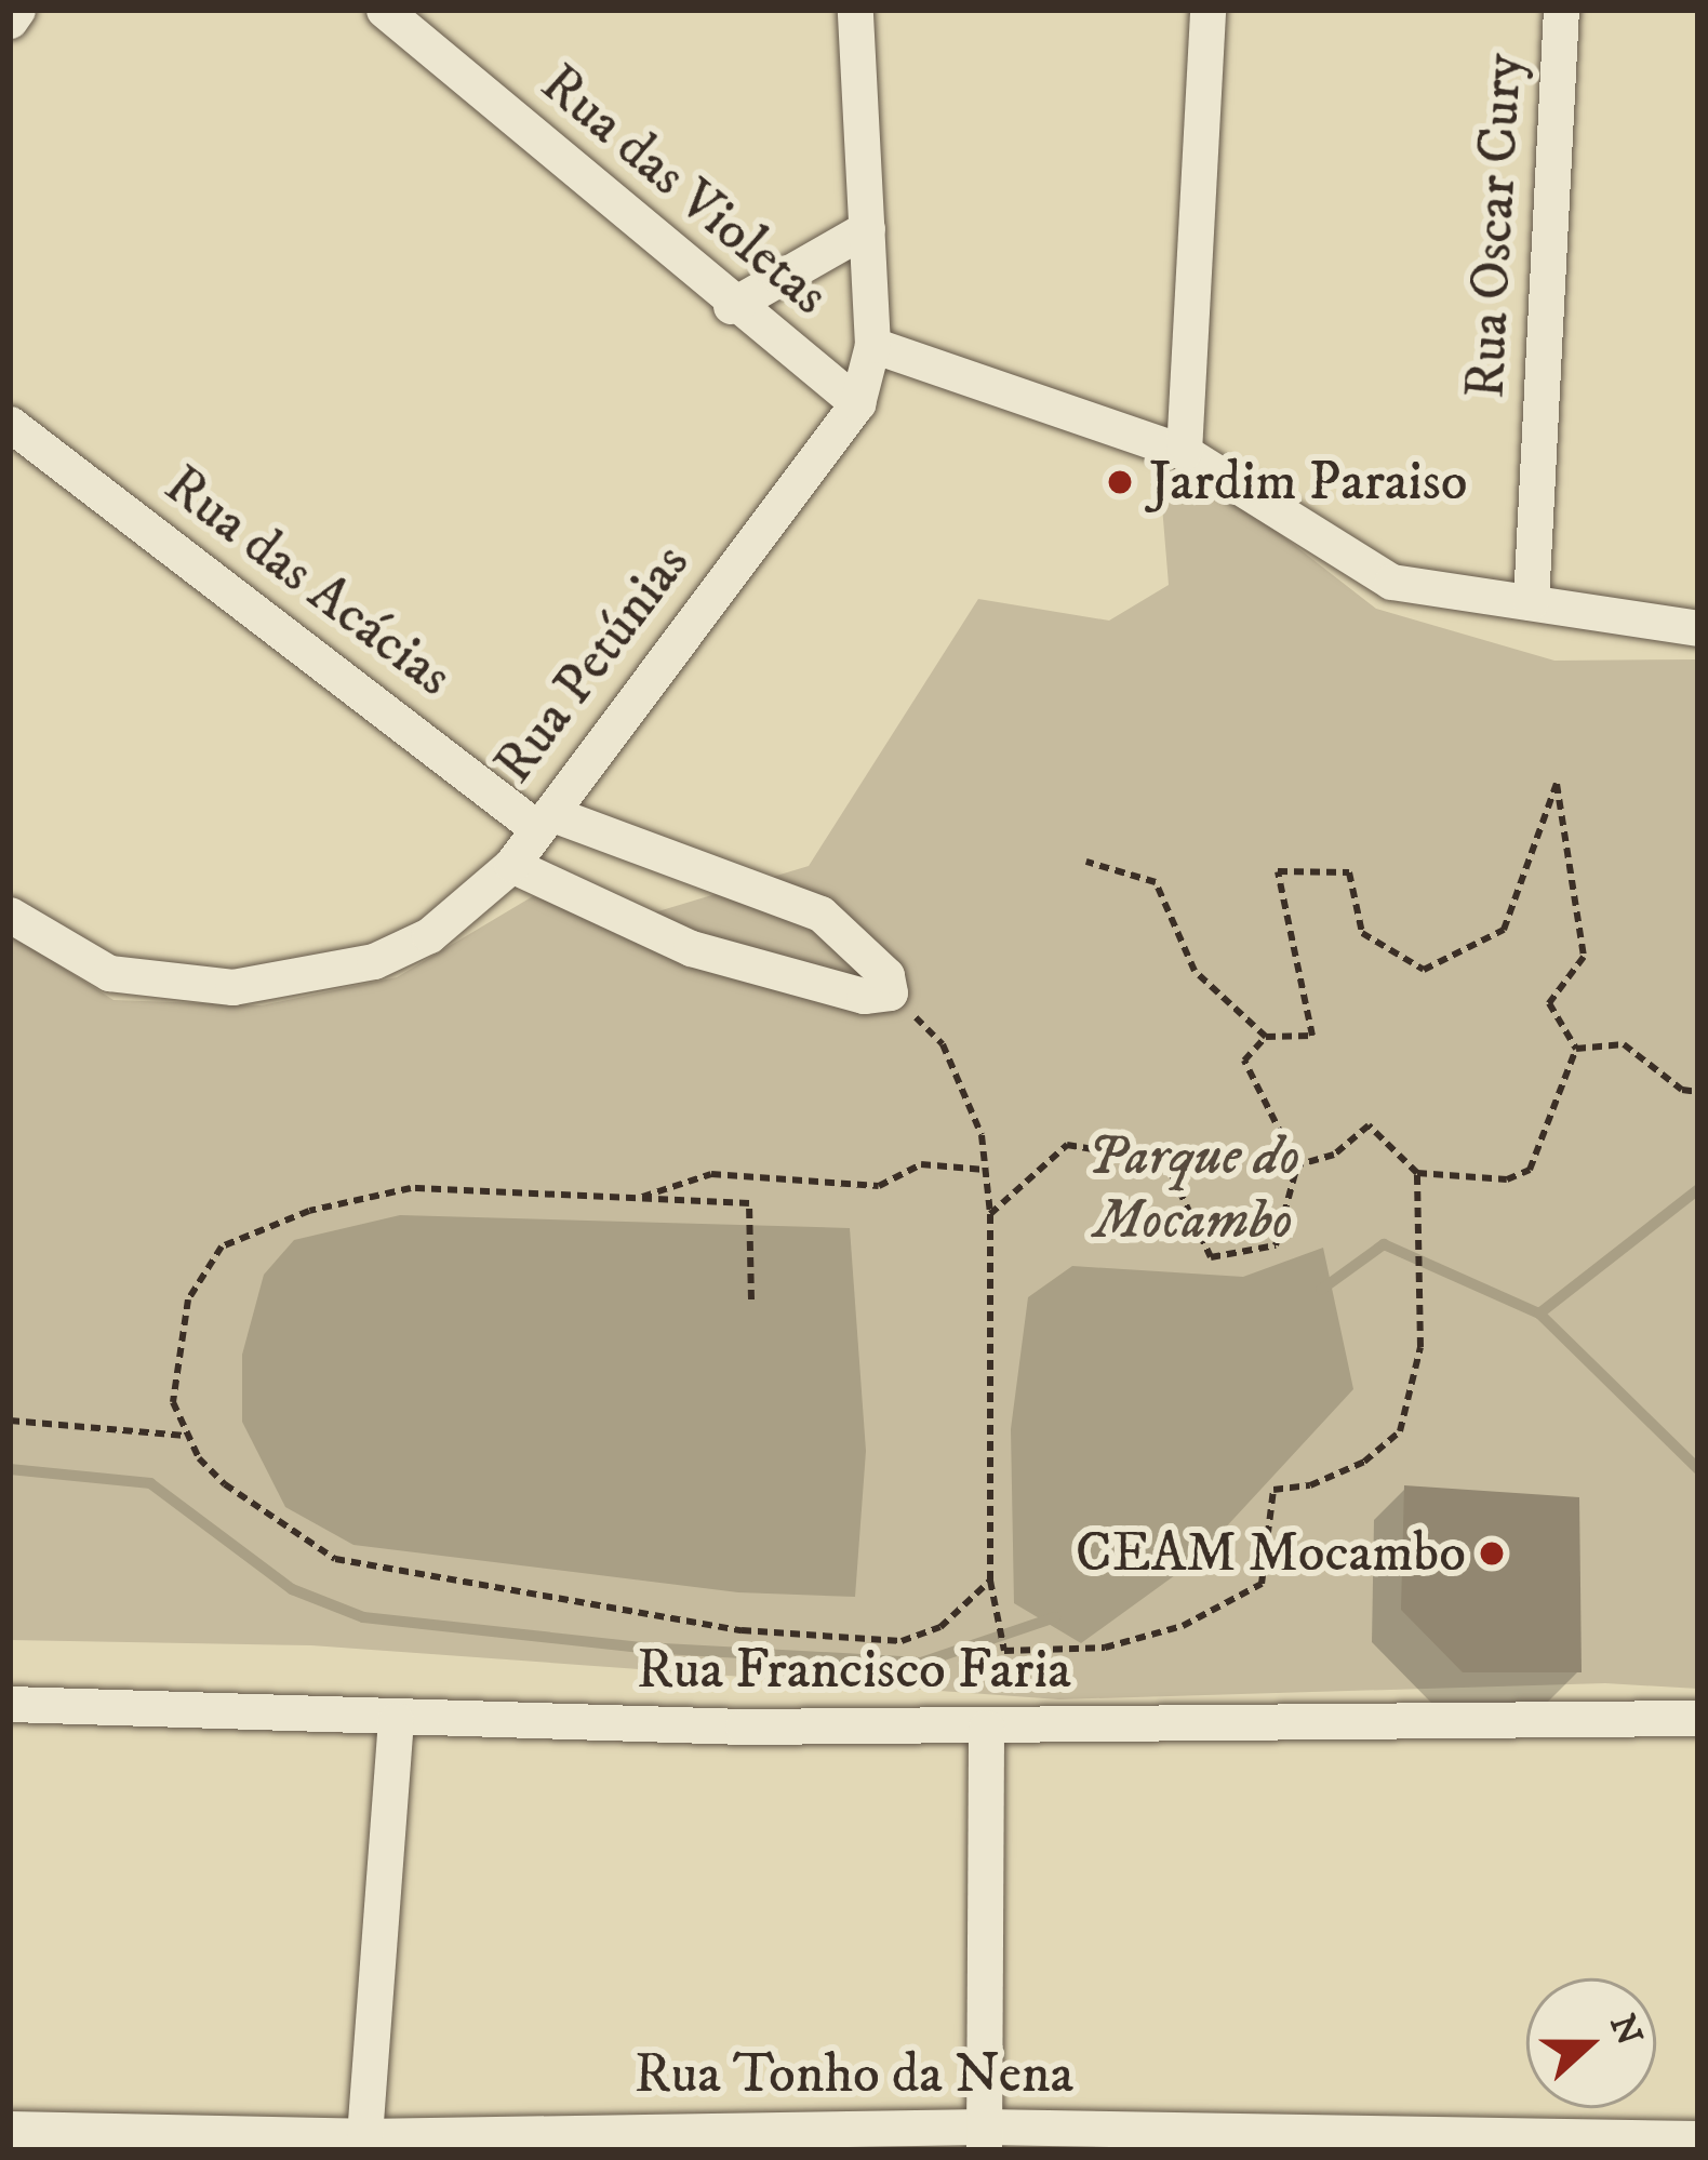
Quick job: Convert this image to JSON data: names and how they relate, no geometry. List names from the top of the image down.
{
  "streets": {
    "street": [
      "Rua das Violetas",
      "Rua Oscar Cury",
      "Rua das Acácias",
      "Rua Petúnias",
      "Rua Francisco Faria",
      "Rua Tonho da Nena"
    ]
  },
  "crossings": [
    ["Rua das Violetas", "Rua Petúnias"],
    ["Rua das Acácias", "Rua Petúnias"]
  ],
  "parks": ["Parque do Mocambo"],
  "places": ["Jardim Paraiso", "CEAM Mocambo"],
  "north": "right"
}
